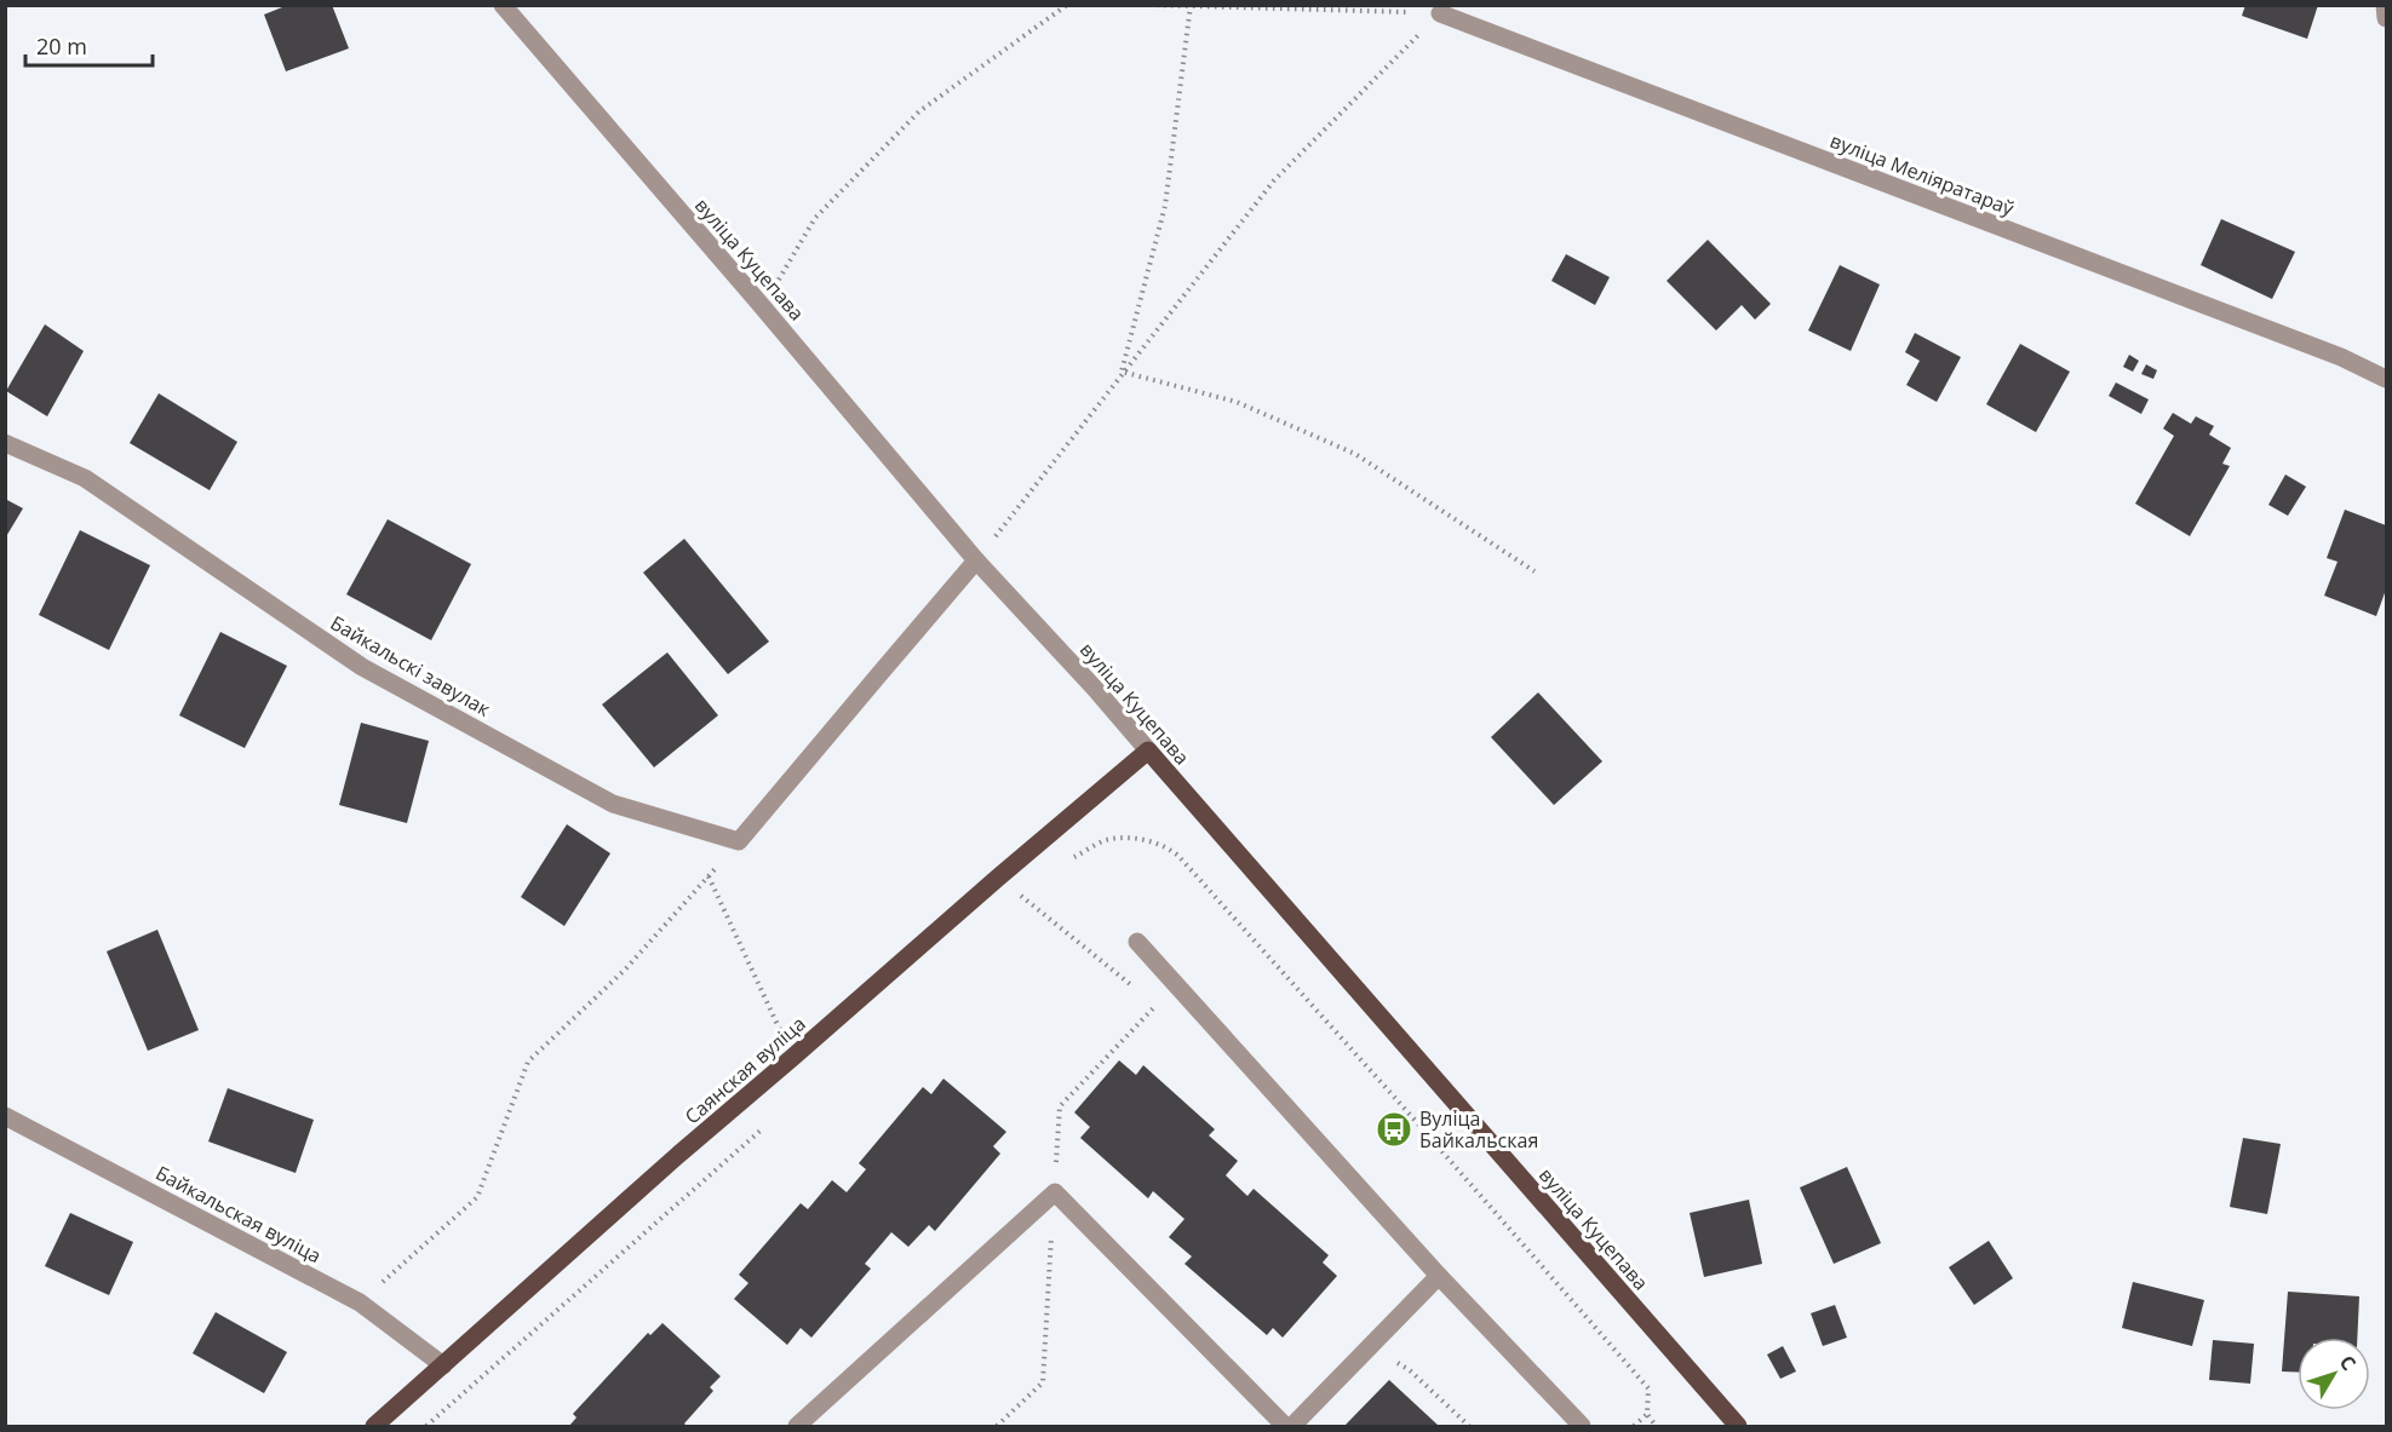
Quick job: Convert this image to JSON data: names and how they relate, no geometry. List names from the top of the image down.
{
  "streets": {
    "main road": ["вуліца Куцепава", "Саянская вуліца"],
    "street": ["вуліца Меліяратараў", "Байкальскі завулак", "Байкальская вуліца"]
  },
  "crossings": [
    ["вуліца Куцепава", "Саянская вуліца"],
    ["Саянская вуліца", "Байкальская вуліца"]
  ],
  "places": {
    "bus stop": ["Вуліца Байкальская"]
  },
  "scale_bar": "20 m",
  "north": "top right"
}
